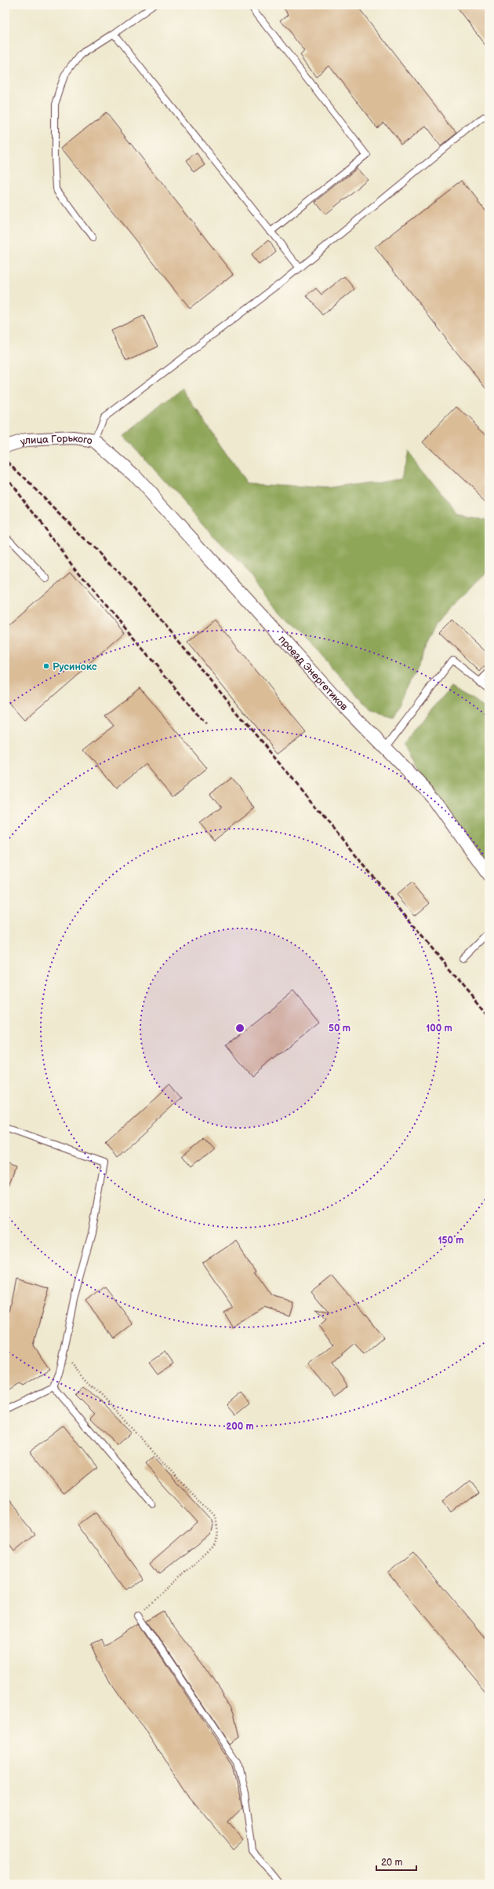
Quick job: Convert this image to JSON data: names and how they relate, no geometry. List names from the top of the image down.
{
  "streets": {
    "street": ["улица Горького", "проезд Энергетиков"]
  },
  "crossings": [
    ["улица Горького", "проезд Энергетиков"]
  ],
  "places": ["Русинокс"],
  "scale_bar": "20 m",
  "rings": [
    "50 m",
    "100 m",
    "150 m",
    "200 m"
  ]
}
